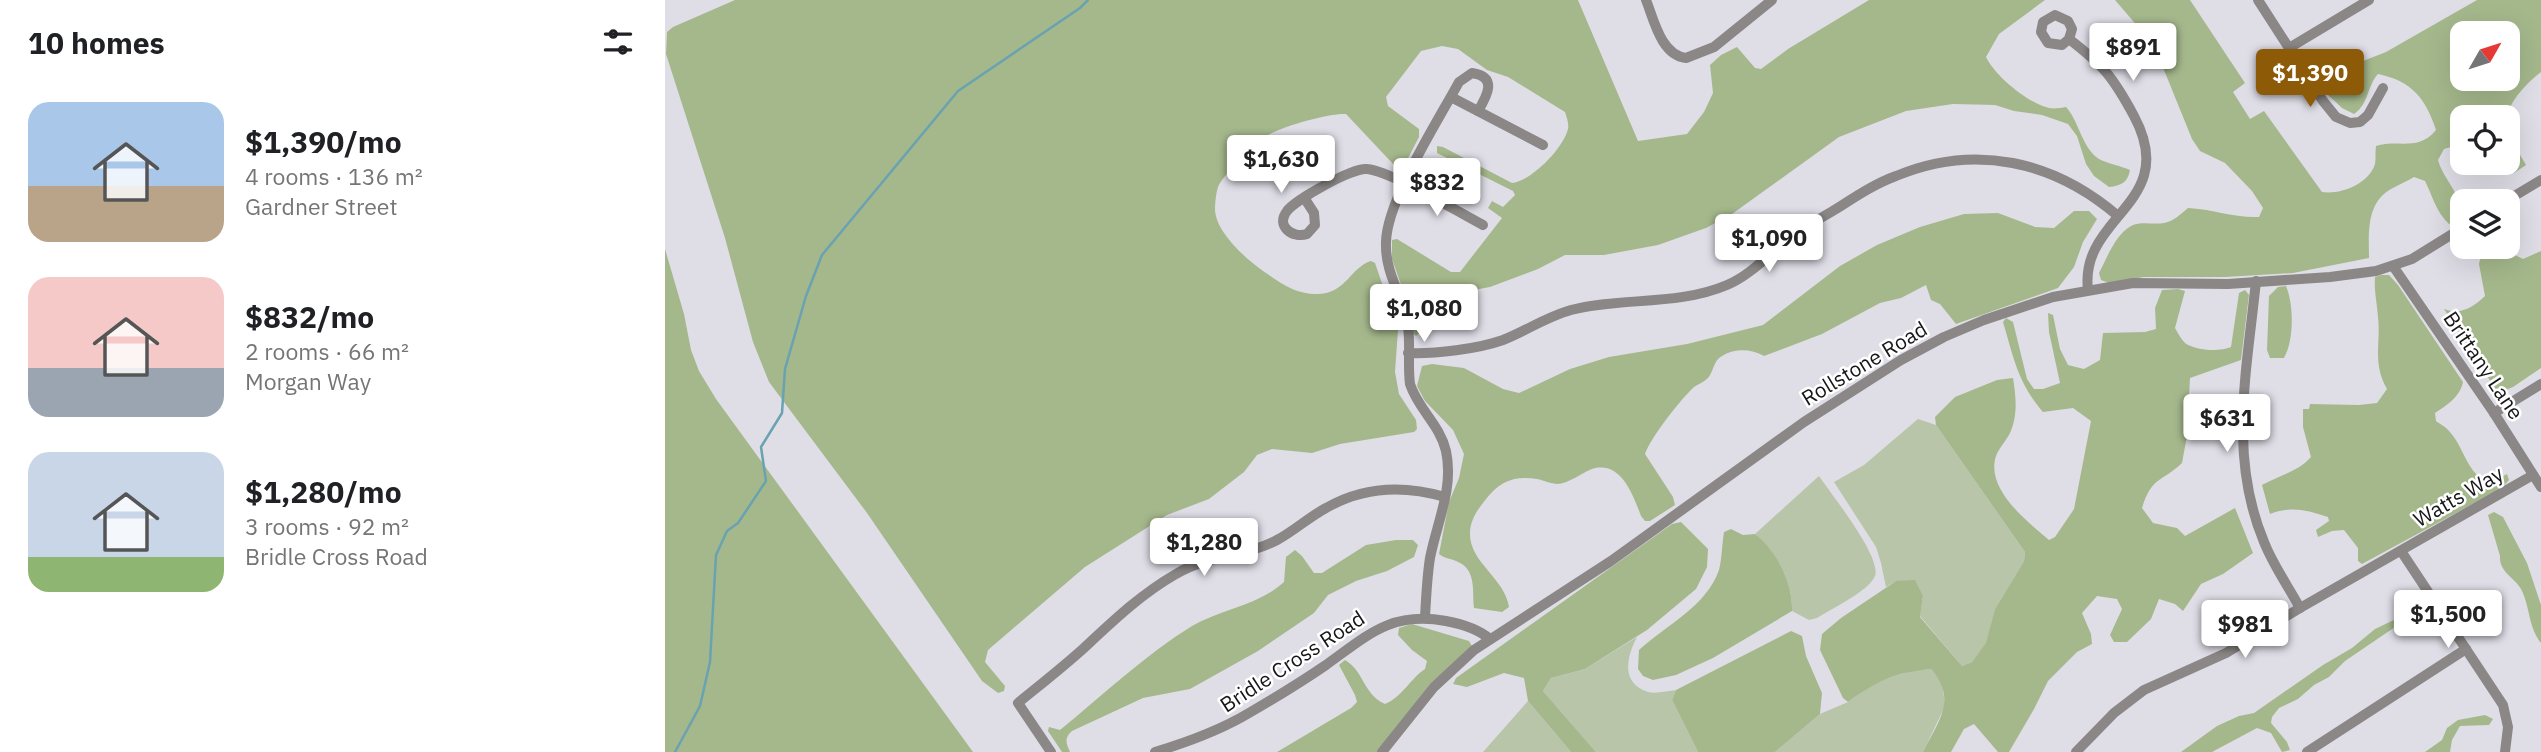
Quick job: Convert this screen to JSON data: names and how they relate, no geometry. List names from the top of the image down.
{
  "streets": {
    "street": [
      "Rollstone Road",
      "Brittany Lane",
      "Watts Way",
      "Bridle Cross Road"
    ]
  },
  "crossings": [
    ["Rollstone Road", "Brittany Lane"],
    ["Rollstone Road", "Bridle Cross Road"],
    ["Brittany Lane", "Watts Way"]
  ],
  "north": "top right",
  "page": {
    "heading": "10 homes",
    "price": [
      "$891",
      "$1,390",
      "$1,630",
      "$832",
      "$1,090",
      "$1,080",
      "$631",
      "$1,280",
      "$1,500",
      "$981"
    ],
    "list": [
      {
        "name": "$1,390/mo",
        "note": "4 rooms · 136 m² · Gardner Street"
      },
      {
        "name": "$832/mo",
        "note": "2 rooms · 66 m² · Morgan Way"
      },
      {
        "name": "$1,280/mo",
        "note": "3 rooms · 92 m² · Bridle Cross Road"
      }
    ]
  }
}
